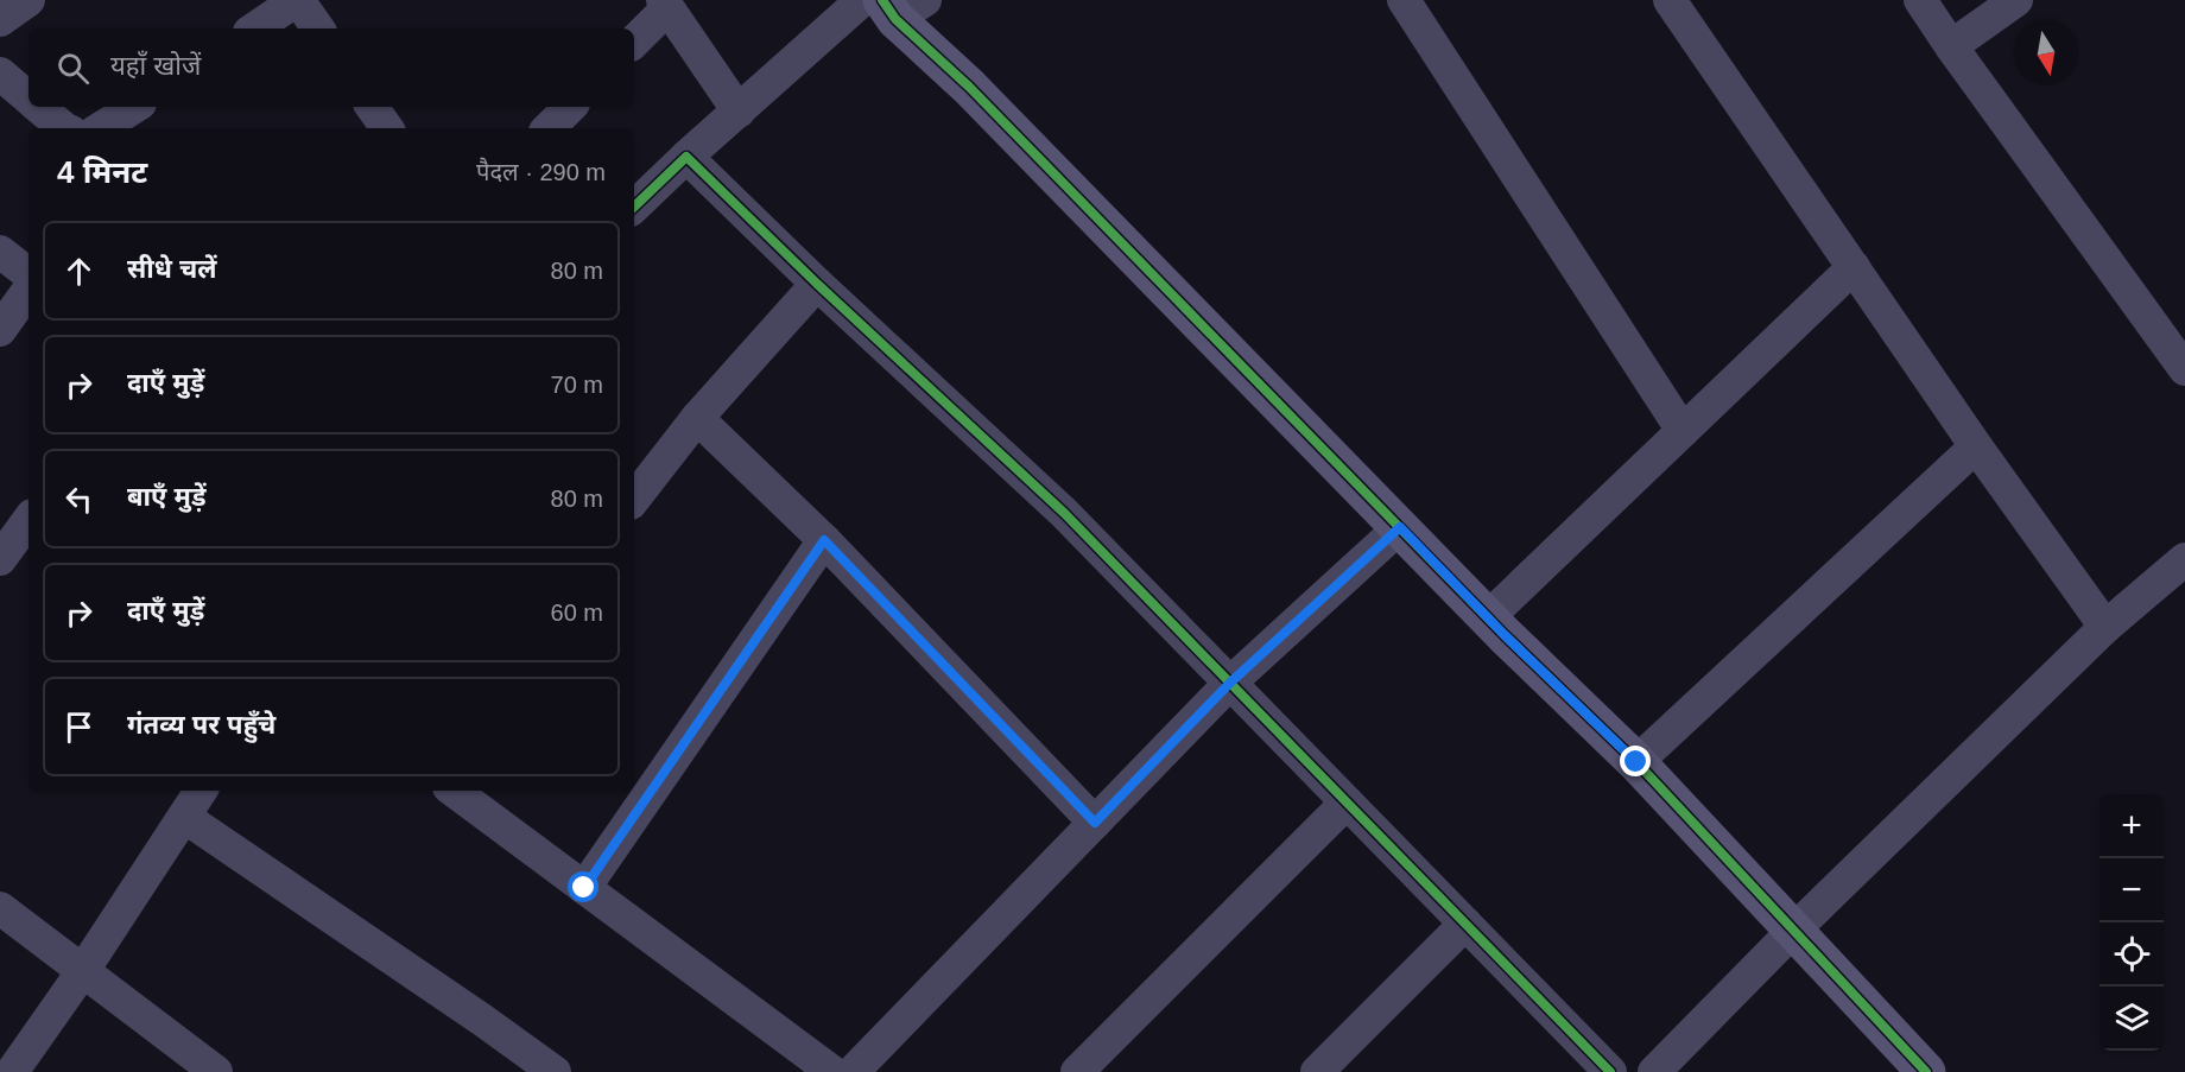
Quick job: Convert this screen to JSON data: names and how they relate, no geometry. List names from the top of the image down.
{
  "north": "bottom",
  "page": {
    "search": "यहाँ खोजें",
    "heading": ["4 मिनट", "पैदल · 290 m"],
    "list": [
      ["सीधे चलें", "80 m"],
      ["दाएँ मुड़ें", "70 m"],
      ["बाएँ मुड़ें", "80 m"],
      ["दाएँ मुड़ें", "60 m"],
      "गंतव्य पर पहुँचे"
    ],
    "map_buttons": ["+", "−"]
  }
}
